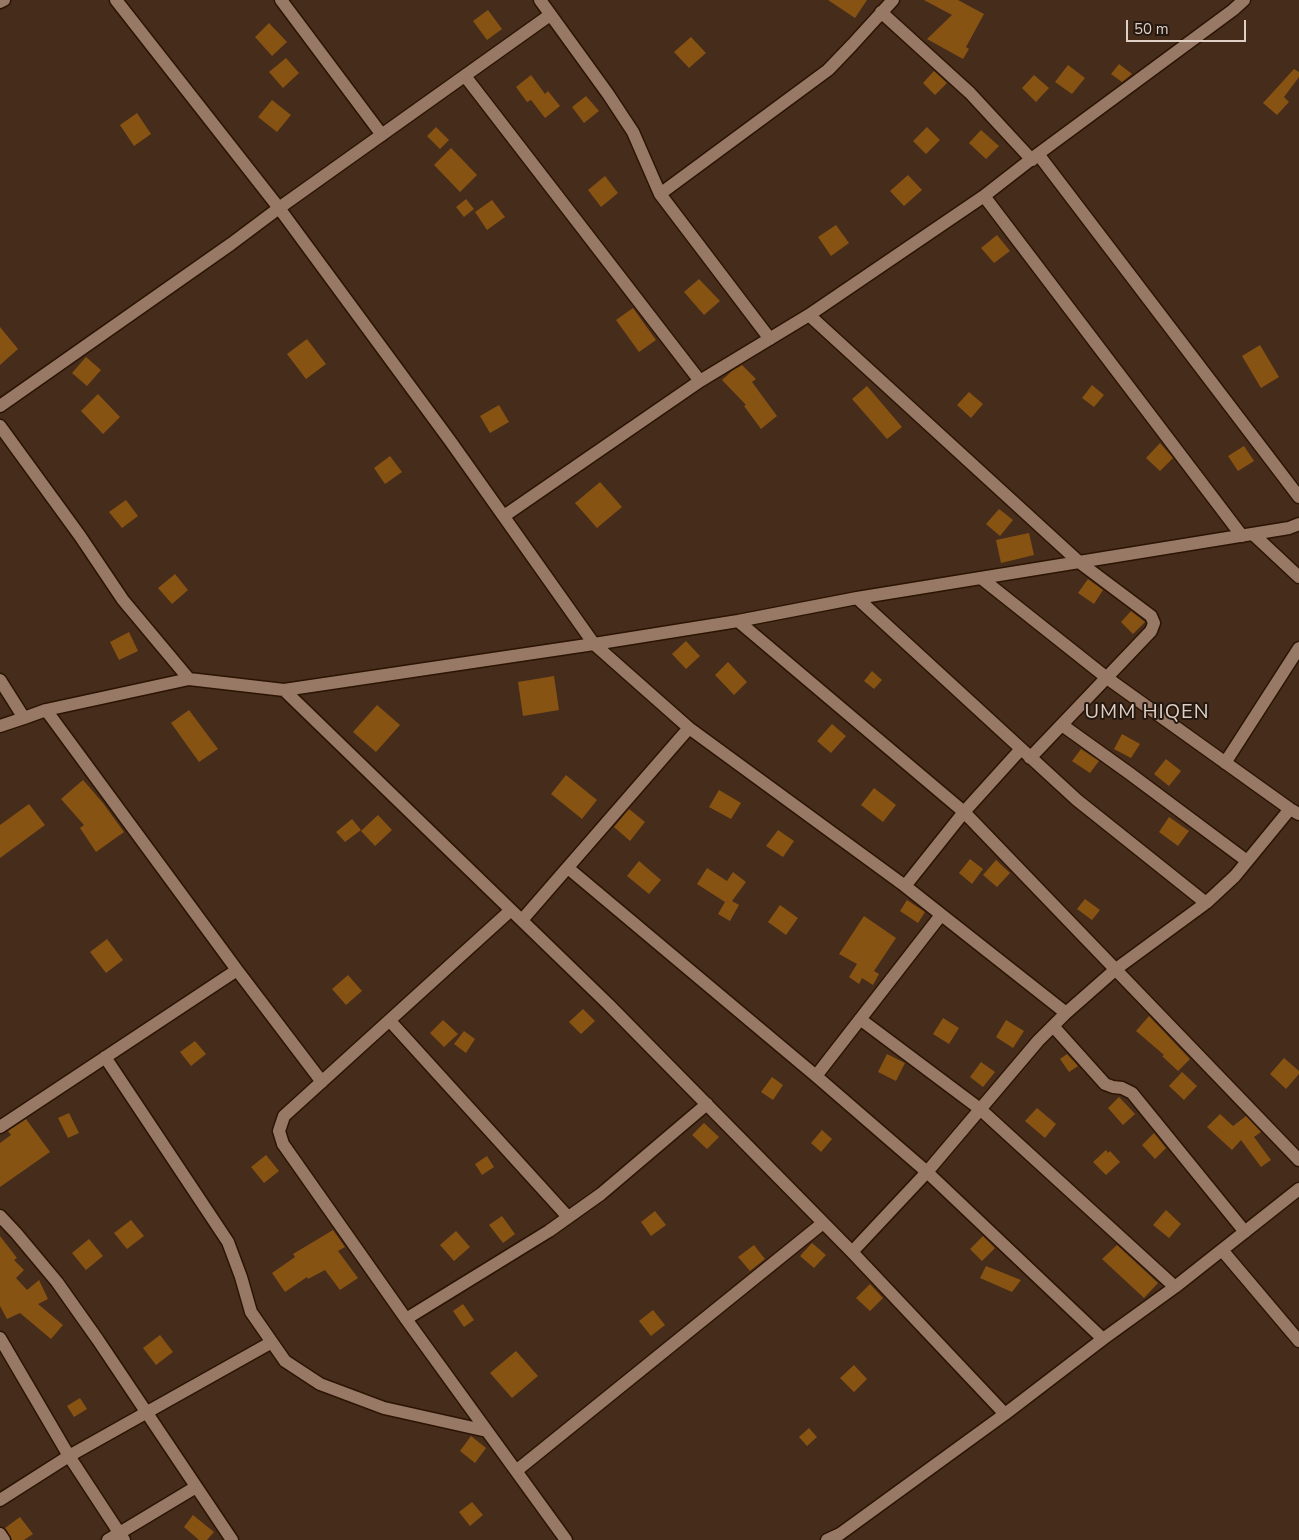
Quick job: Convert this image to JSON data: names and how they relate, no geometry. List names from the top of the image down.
{
  "districts": ["UMM HIQEN"],
  "scale_bar": "50 m"
}
